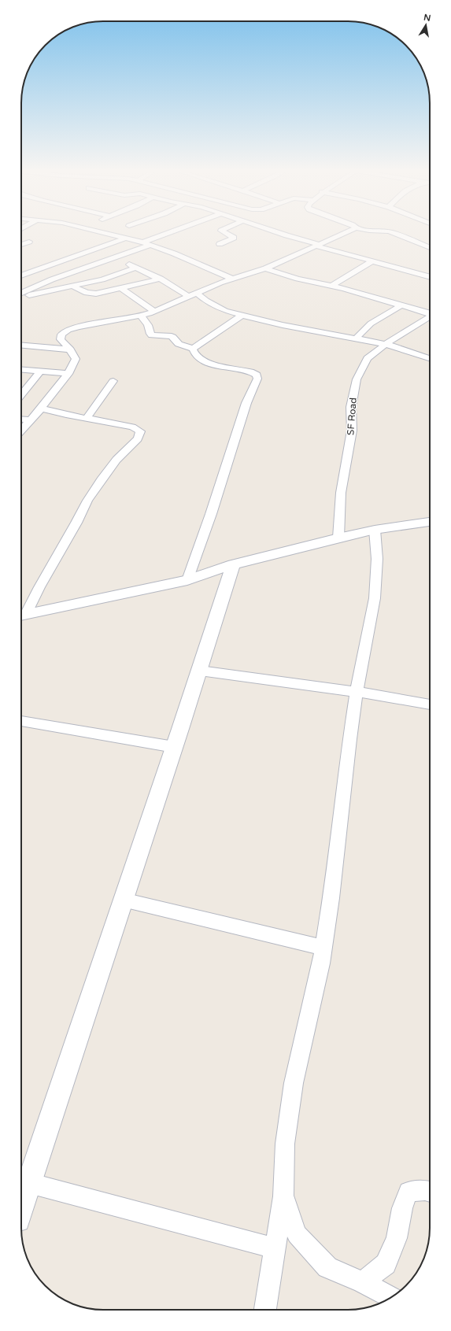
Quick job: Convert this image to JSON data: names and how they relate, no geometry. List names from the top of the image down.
{
  "streets": {
    "street": ["SF Road"]
  },
  "north": "top"
}
